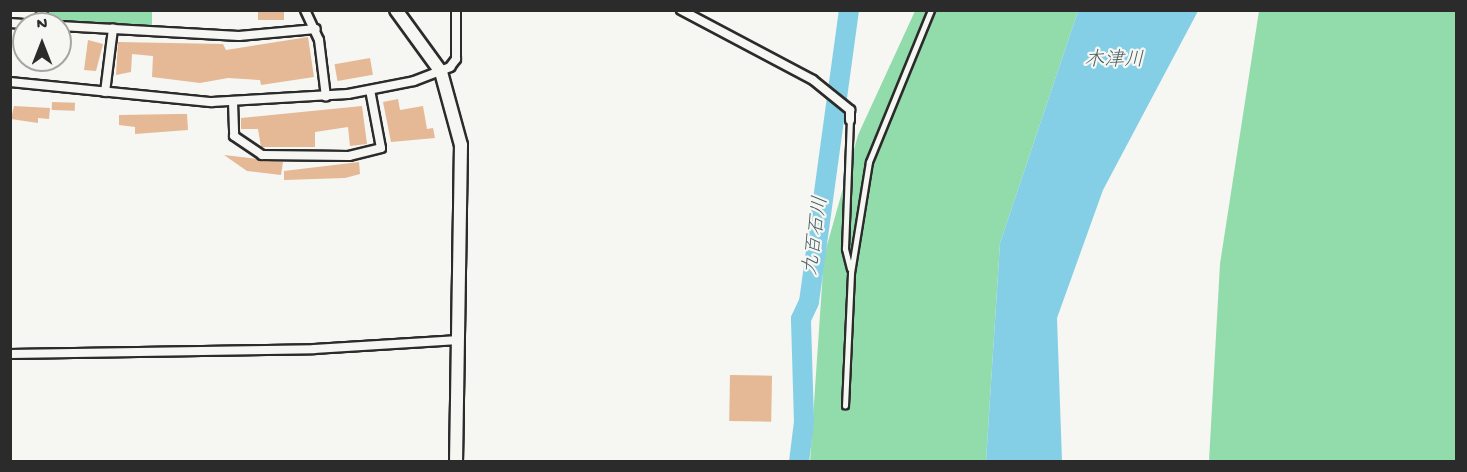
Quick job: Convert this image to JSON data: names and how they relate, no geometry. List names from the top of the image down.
{
  "water": ["木津川", "九百石川"],
  "north": "top"
}
